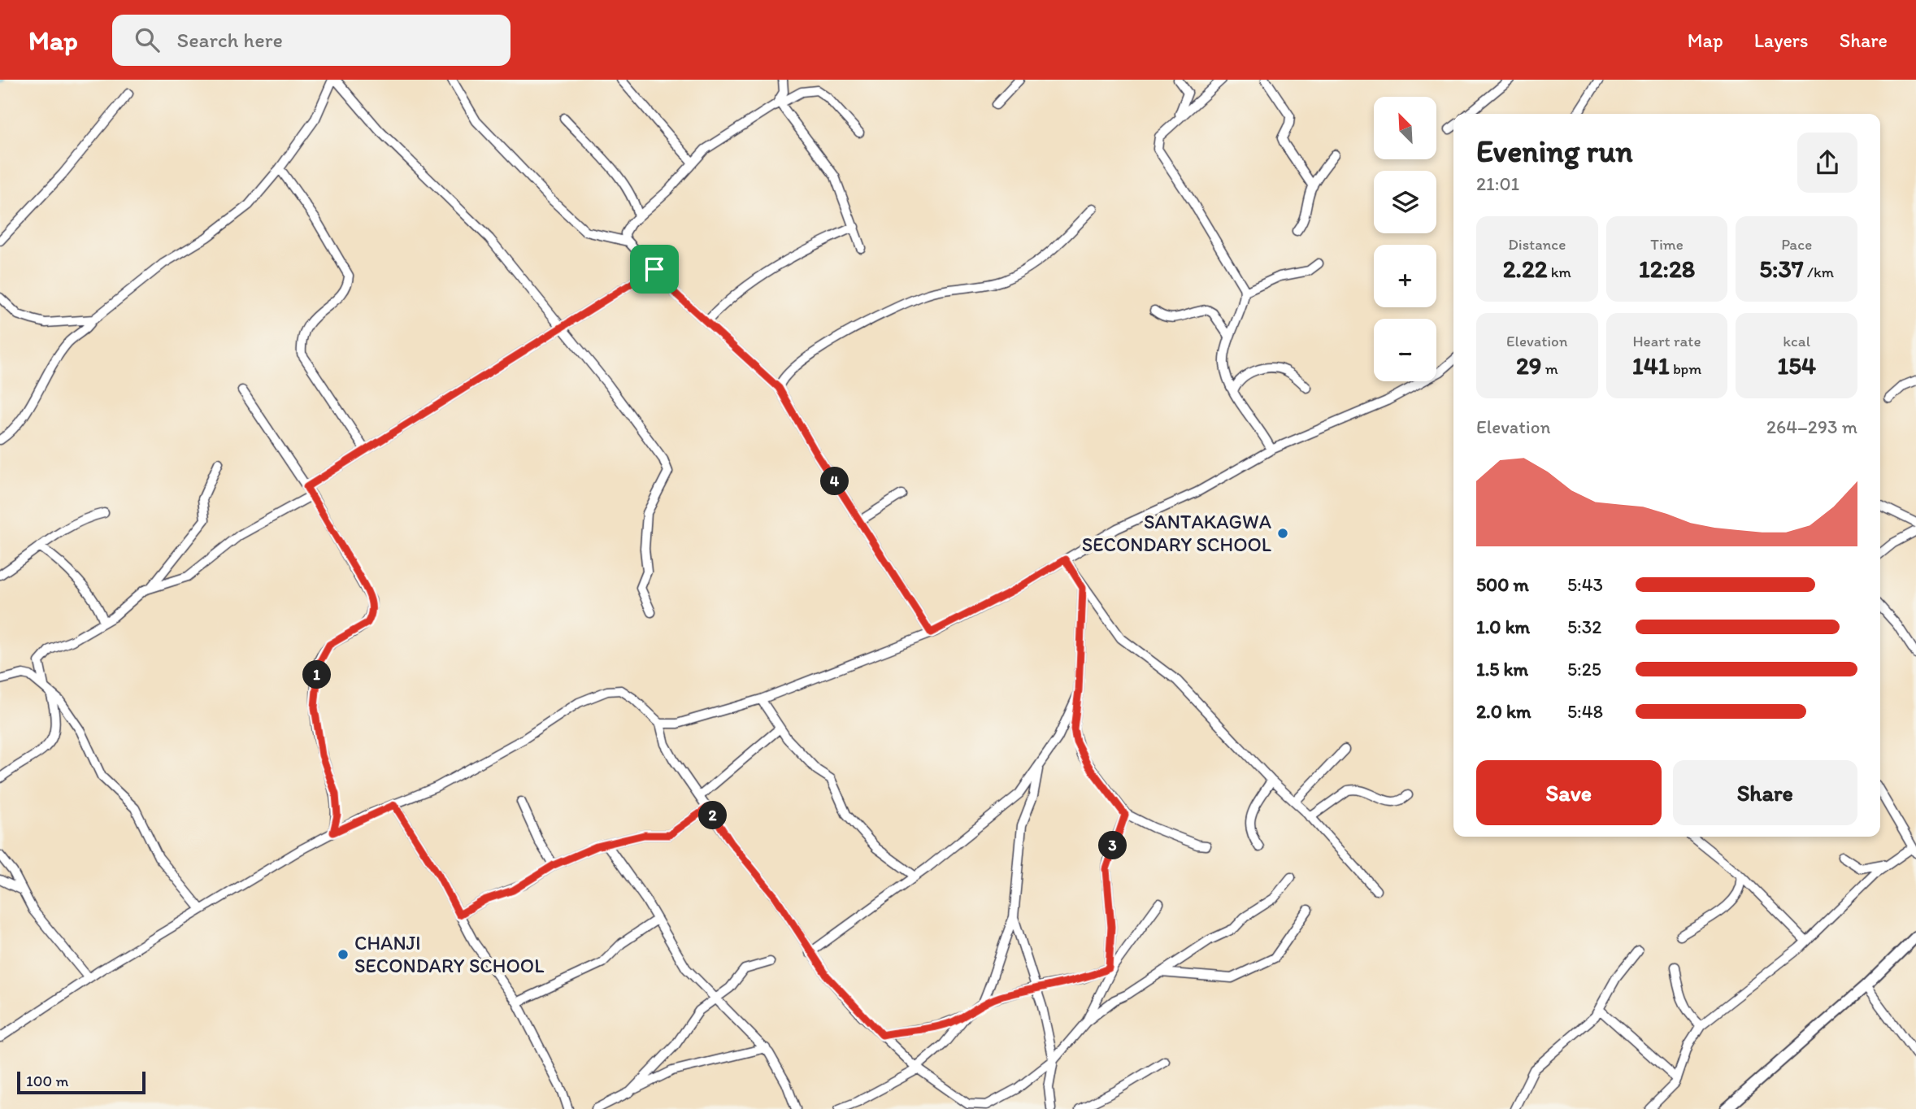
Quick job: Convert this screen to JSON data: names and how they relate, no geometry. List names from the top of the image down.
{
  "places": ["SANTAKAGWA SECONDARY SCHOOL", "CHANJI SECONDARY SCHOOL"],
  "scale_bar": "100 m",
  "north": "top left",
  "page": {
    "header": "Map",
    "search": "Search here",
    "nav": ["Map", "Layers", "Share"],
    "map_buttons": ["+", "−"],
    "heading": ["Evening run", "21:01"],
    "stats": [
      ["Distance", "2.22 km"],
      ["Time", "12:28"],
      ["Pace", "5:37 /km"],
      ["Elevation", "29 m"],
      ["Heart rate", "141 bpm"],
      ["kcal", "154"]
    ],
    "chart": ["Elevation", "264–293 m"],
    "pins": [
      "4",
      "1",
      "2",
      "3"
    ],
    "list": [
      {
        "name": "500 m",
        "note": "5:43"
      },
      {
        "name": "1.0 km",
        "note": "5:32"
      },
      {
        "name": "1.5 km",
        "note": "5:25"
      },
      {
        "name": "2.0 km",
        "note": "5:48"
      }
    ],
    "buttons": ["Save", "Share"],
    "scale": "100 m"
  }
}
